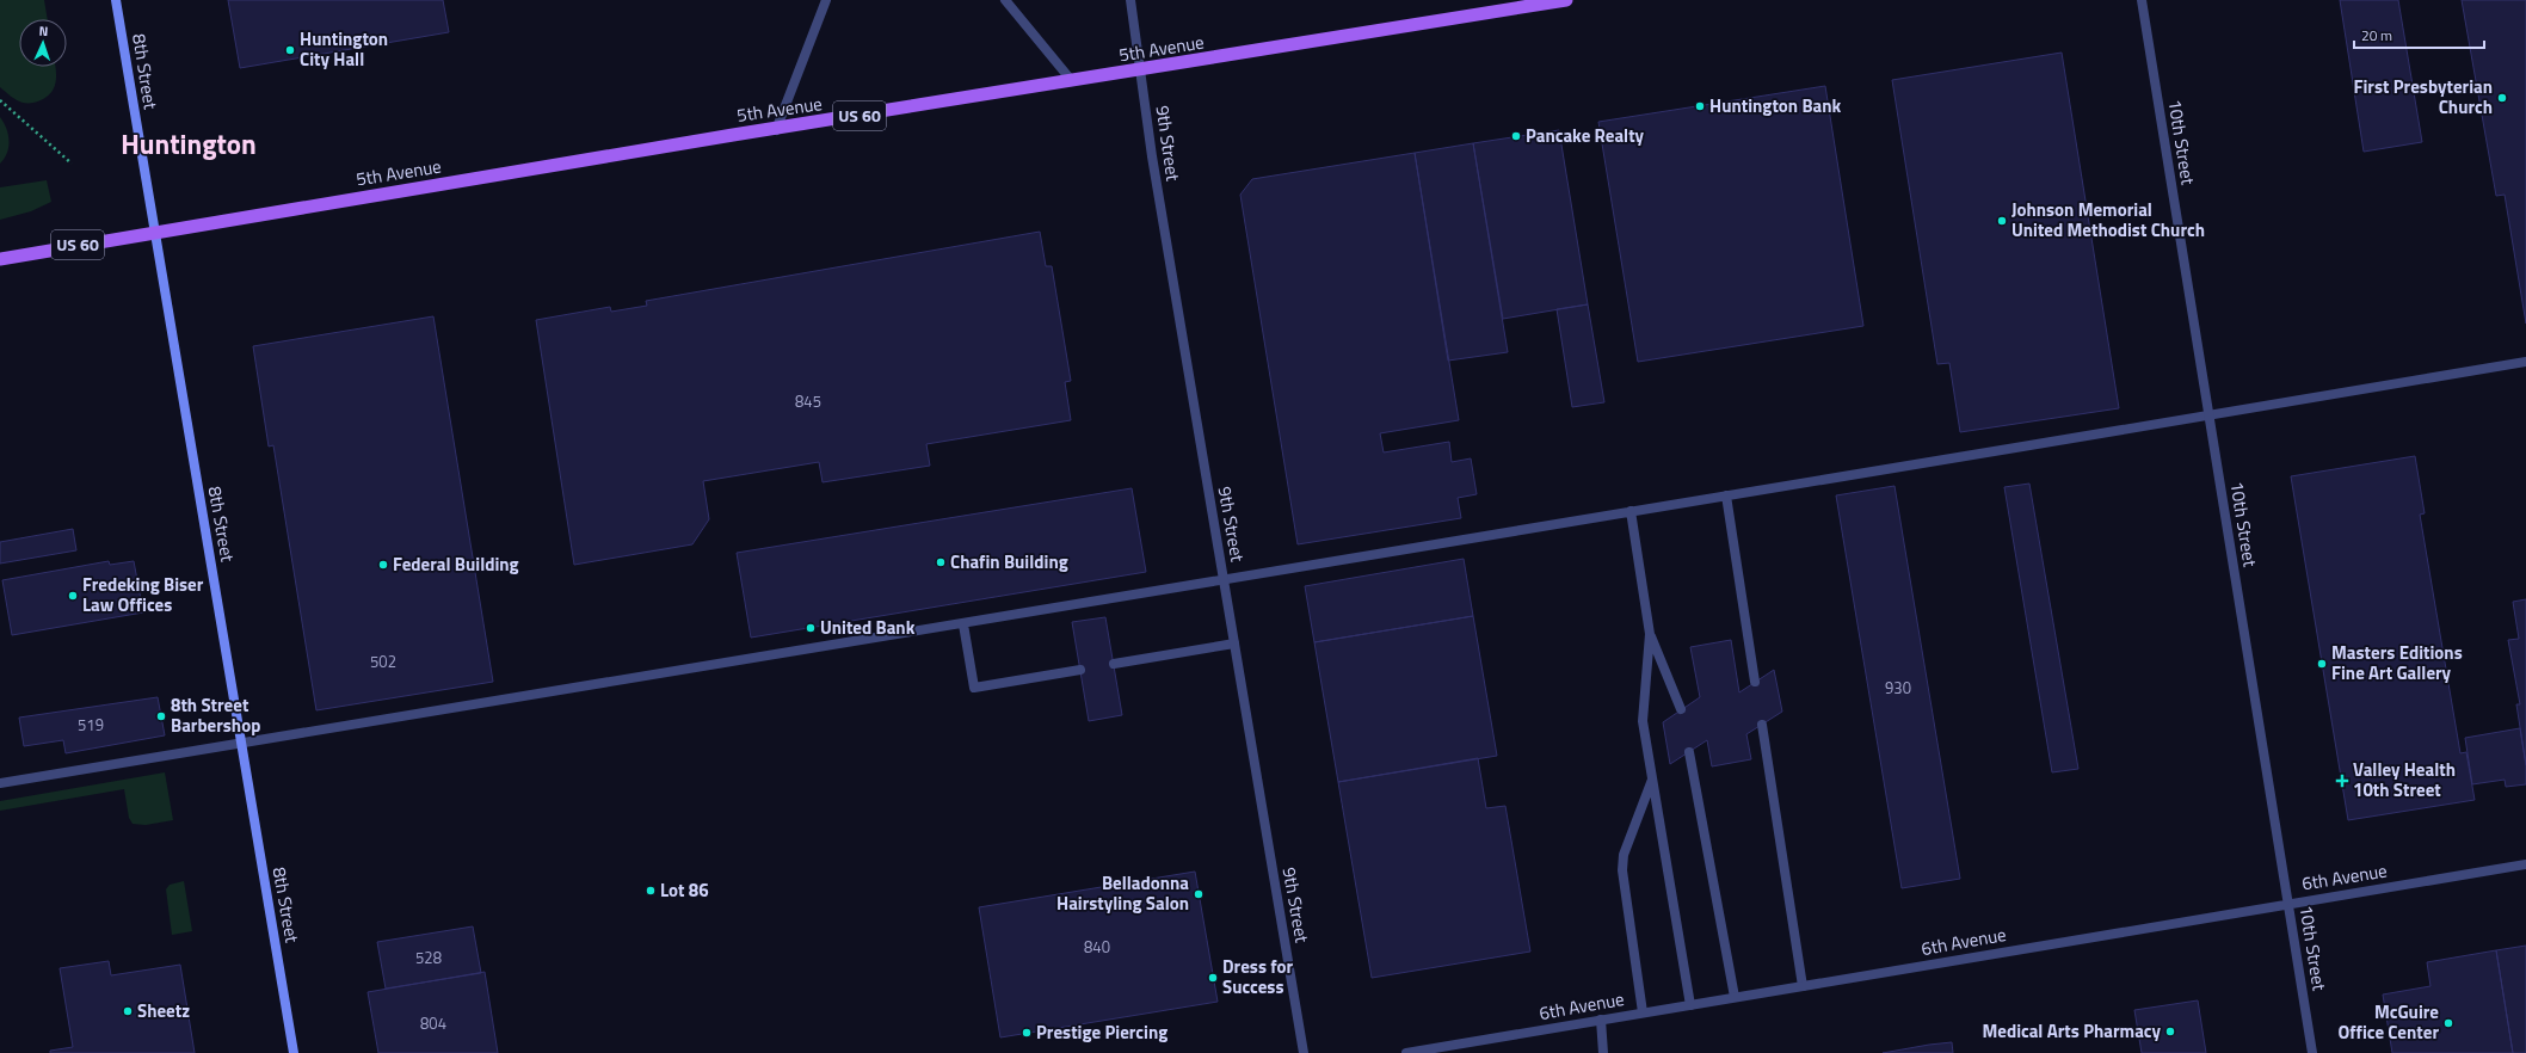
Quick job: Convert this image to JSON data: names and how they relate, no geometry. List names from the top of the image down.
{
  "streets": {
    "main road": ["5th Avenue", "8th Street", "US 60"],
    "street": ["10th Street", "9th Street", "6th Avenue"]
  },
  "crossings": [
    ["5th Avenue", "8th Street"],
    ["5th Avenue", "9th Street"],
    ["10th Street", "6th Avenue"]
  ],
  "districts": ["Huntington"],
  "places": {
    "other": [
      "Huntington City Hall",
      "First Presbyterian Church",
      "Huntington Bank",
      "Pancake Realty",
      "Johnson Memorial United Methodist Church",
      "Chafin Building",
      "Federal Building",
      "Fredeking Biser Law Offices",
      "United Bank",
      "Masters Editions Fine Art Gallery",
      "8th Street Barbershop",
      "Lot 86",
      "Belladonna Hairstyling Salon",
      "Dress for Success",
      "Sheetz",
      "McGuire Office Center",
      "Medical Arts Pharmacy",
      "Prestige Piercing"
    ],
    "health": ["Valley Health 10th Street"]
  },
  "house_numbers": [
    "845",
    "502",
    "930",
    "519",
    "840",
    "528",
    "804"
  ],
  "scale_bar": "20 m",
  "north": "top"
}
